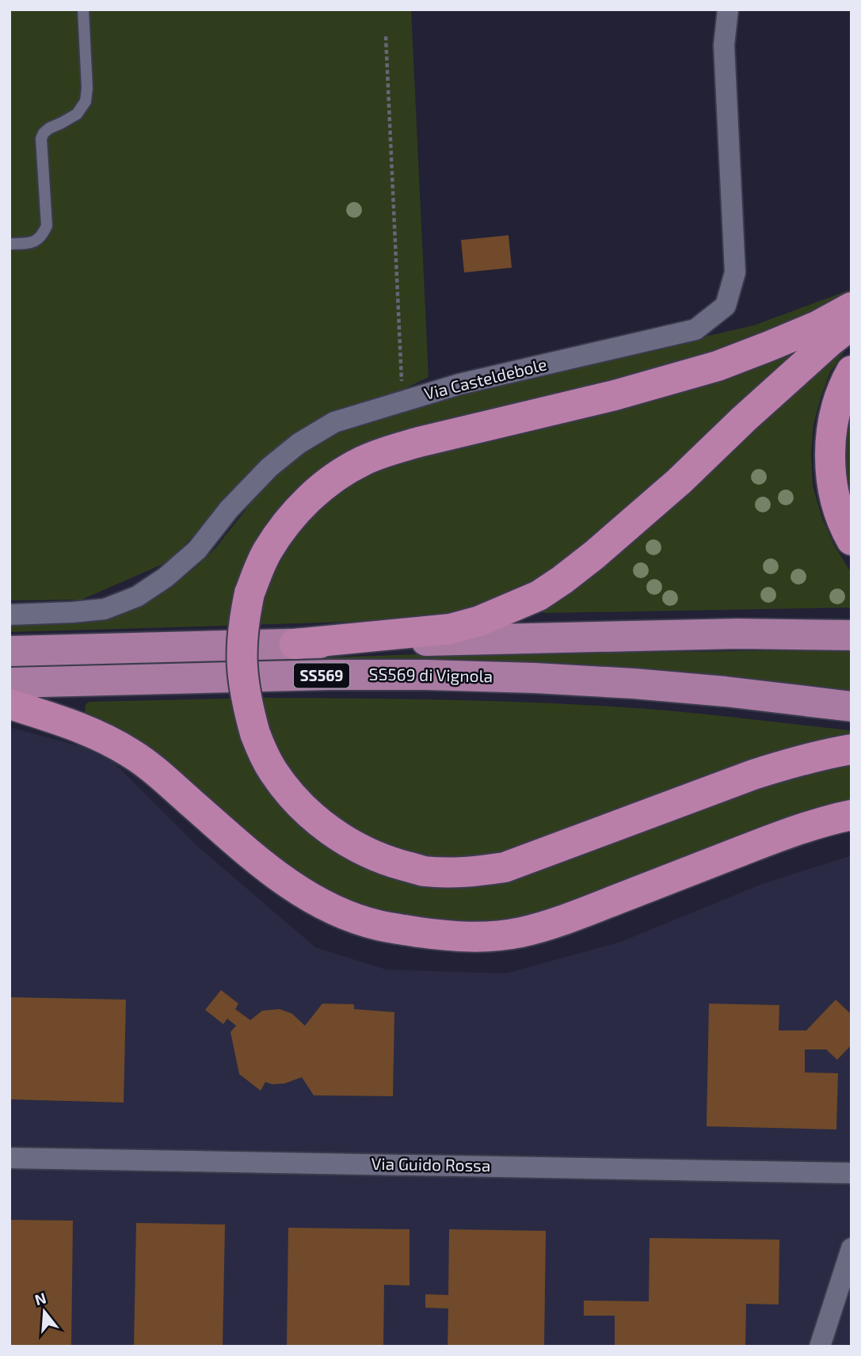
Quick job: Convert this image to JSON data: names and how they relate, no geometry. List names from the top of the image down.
{
  "streets": {
    "highway": ["SS569", "SS569 di Vignola"],
    "street": ["Via Casteldebole", "Via Guido Rossa"]
  },
  "north": "top"
}
